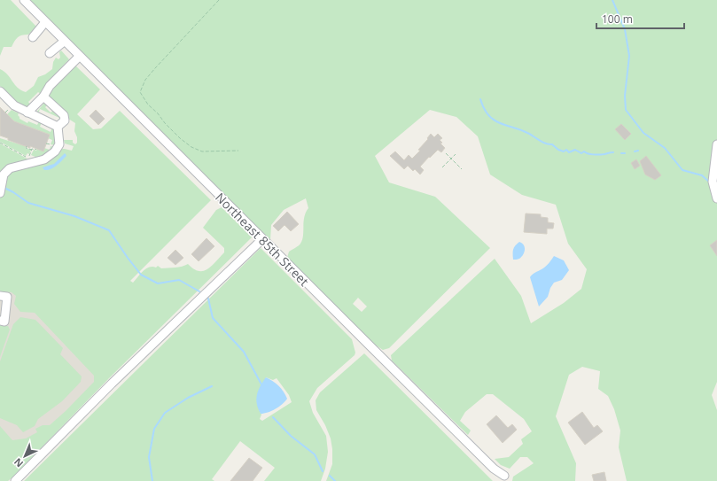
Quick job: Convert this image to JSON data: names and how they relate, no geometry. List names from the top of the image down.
{
  "streets": {
    "street": ["Northeast 85th Street"]
  },
  "scale_bar": "100 m",
  "north": "bottom left"
}
